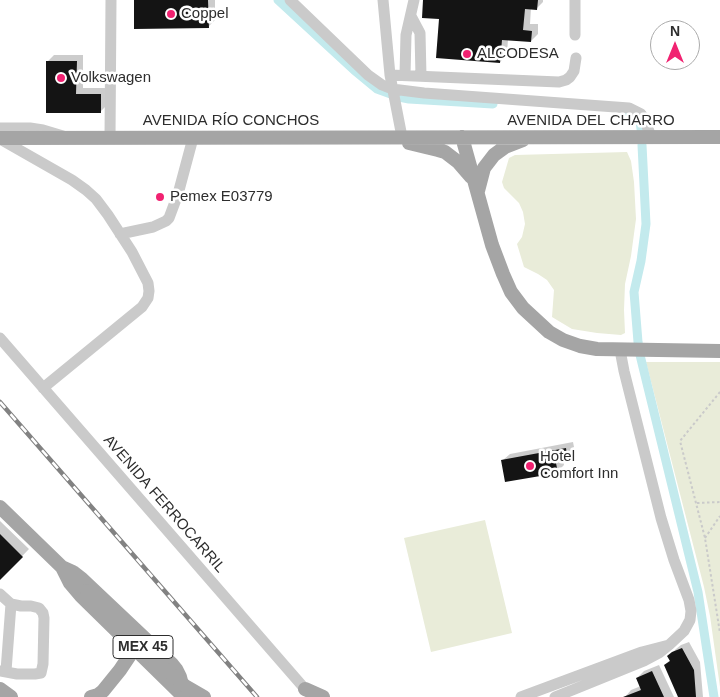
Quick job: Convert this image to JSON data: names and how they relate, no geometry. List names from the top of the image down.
{
  "streets": {
    "main road": ["AVENIDA RÍO CONCHOS", "AVENIDA DEL CHARRO", "MEX 45"],
    "street": ["AVENIDA FERROCARRIL"]
  },
  "crossings": [
    ["AVENIDA RÍO CONCHOS", "AVENIDA DEL CHARRO"]
  ],
  "places": [
    "Coppel",
    "ALCODESA",
    "Volkswagen",
    "Pemex E03779",
    "Hotel Comfort Inn"
  ],
  "north": "top"
}
